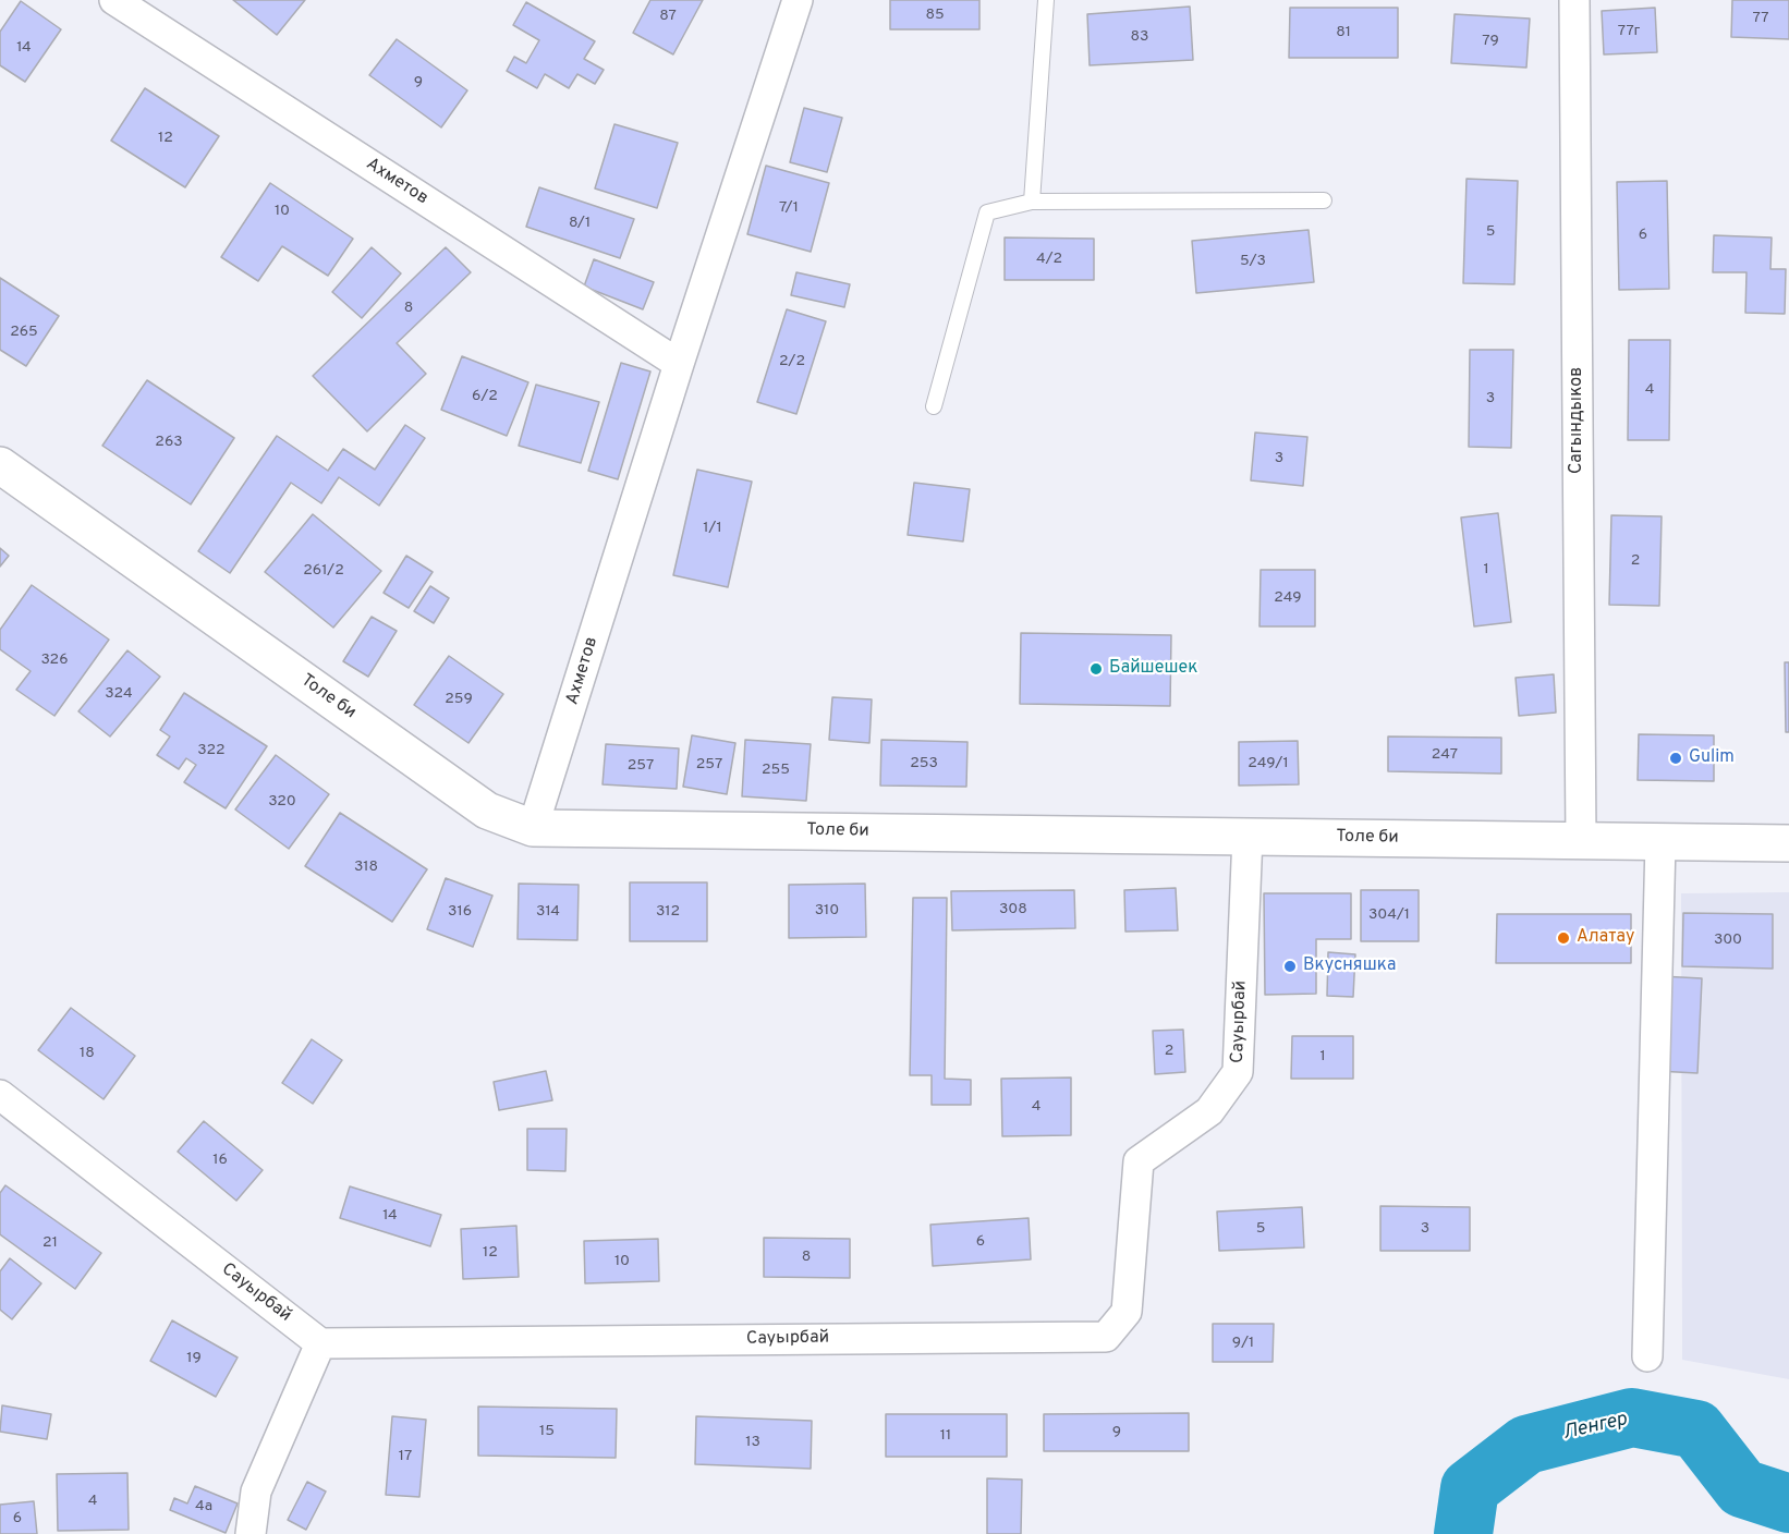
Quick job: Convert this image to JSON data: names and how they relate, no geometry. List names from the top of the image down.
{
  "streets": {
    "main road": ["Толе би"],
    "street": ["Ахметов", "Сагындыков", "Сауырбай"]
  },
  "crossings": [
    ["Ахметов", "Толе би"],
    ["Сагындыков", "Толе би"],
    ["Толе би", "Сауырбай"]
  ],
  "water": ["Ленгер"],
  "places": [
    "Байшешек",
    "Gulim",
    "Алатау",
    "Вкусняшка"
  ],
  "house_numbers": [
    "85",
    "87",
    "77",
    "77г",
    "81",
    "83",
    "79",
    "14",
    "9",
    "12",
    "7/1",
    "10",
    "8/1",
    "5",
    "6",
    "4/2",
    "5/3",
    "8",
    "265",
    "2/2",
    "4",
    "6/2",
    "3",
    "263",
    "3",
    "1/1",
    "2",
    "1",
    "261/2",
    "249",
    "326",
    "324",
    "259",
    "322",
    "247",
    "253",
    "249/1",
    "257",
    "257",
    "255",
    "320",
    "318",
    "308",
    "310",
    "316",
    "314",
    "312",
    "304/1",
    "300",
    "2",
    "18",
    "1",
    "4",
    "16",
    "14",
    "5",
    "3",
    "6",
    "21",
    "12",
    "8",
    "10",
    "9/1",
    "19",
    "15",
    "9",
    "11",
    "13",
    "17",
    "4",
    "4а",
    "6"
  ]
}
